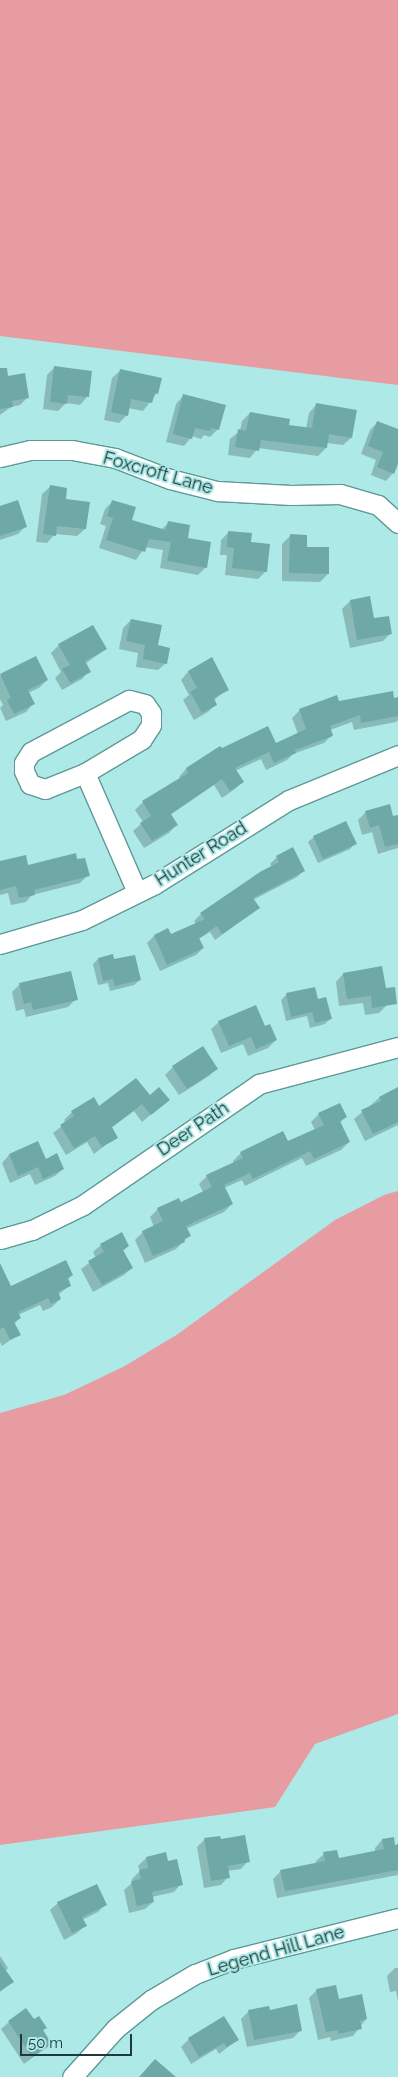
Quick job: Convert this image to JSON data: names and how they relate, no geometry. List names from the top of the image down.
{
  "streets": {
    "street": [
      "Foxcroft Lane",
      "Hunter Road",
      "Deer Path",
      "Legend Hill Lane"
    ]
  },
  "scale_bar": "50 m"
}
